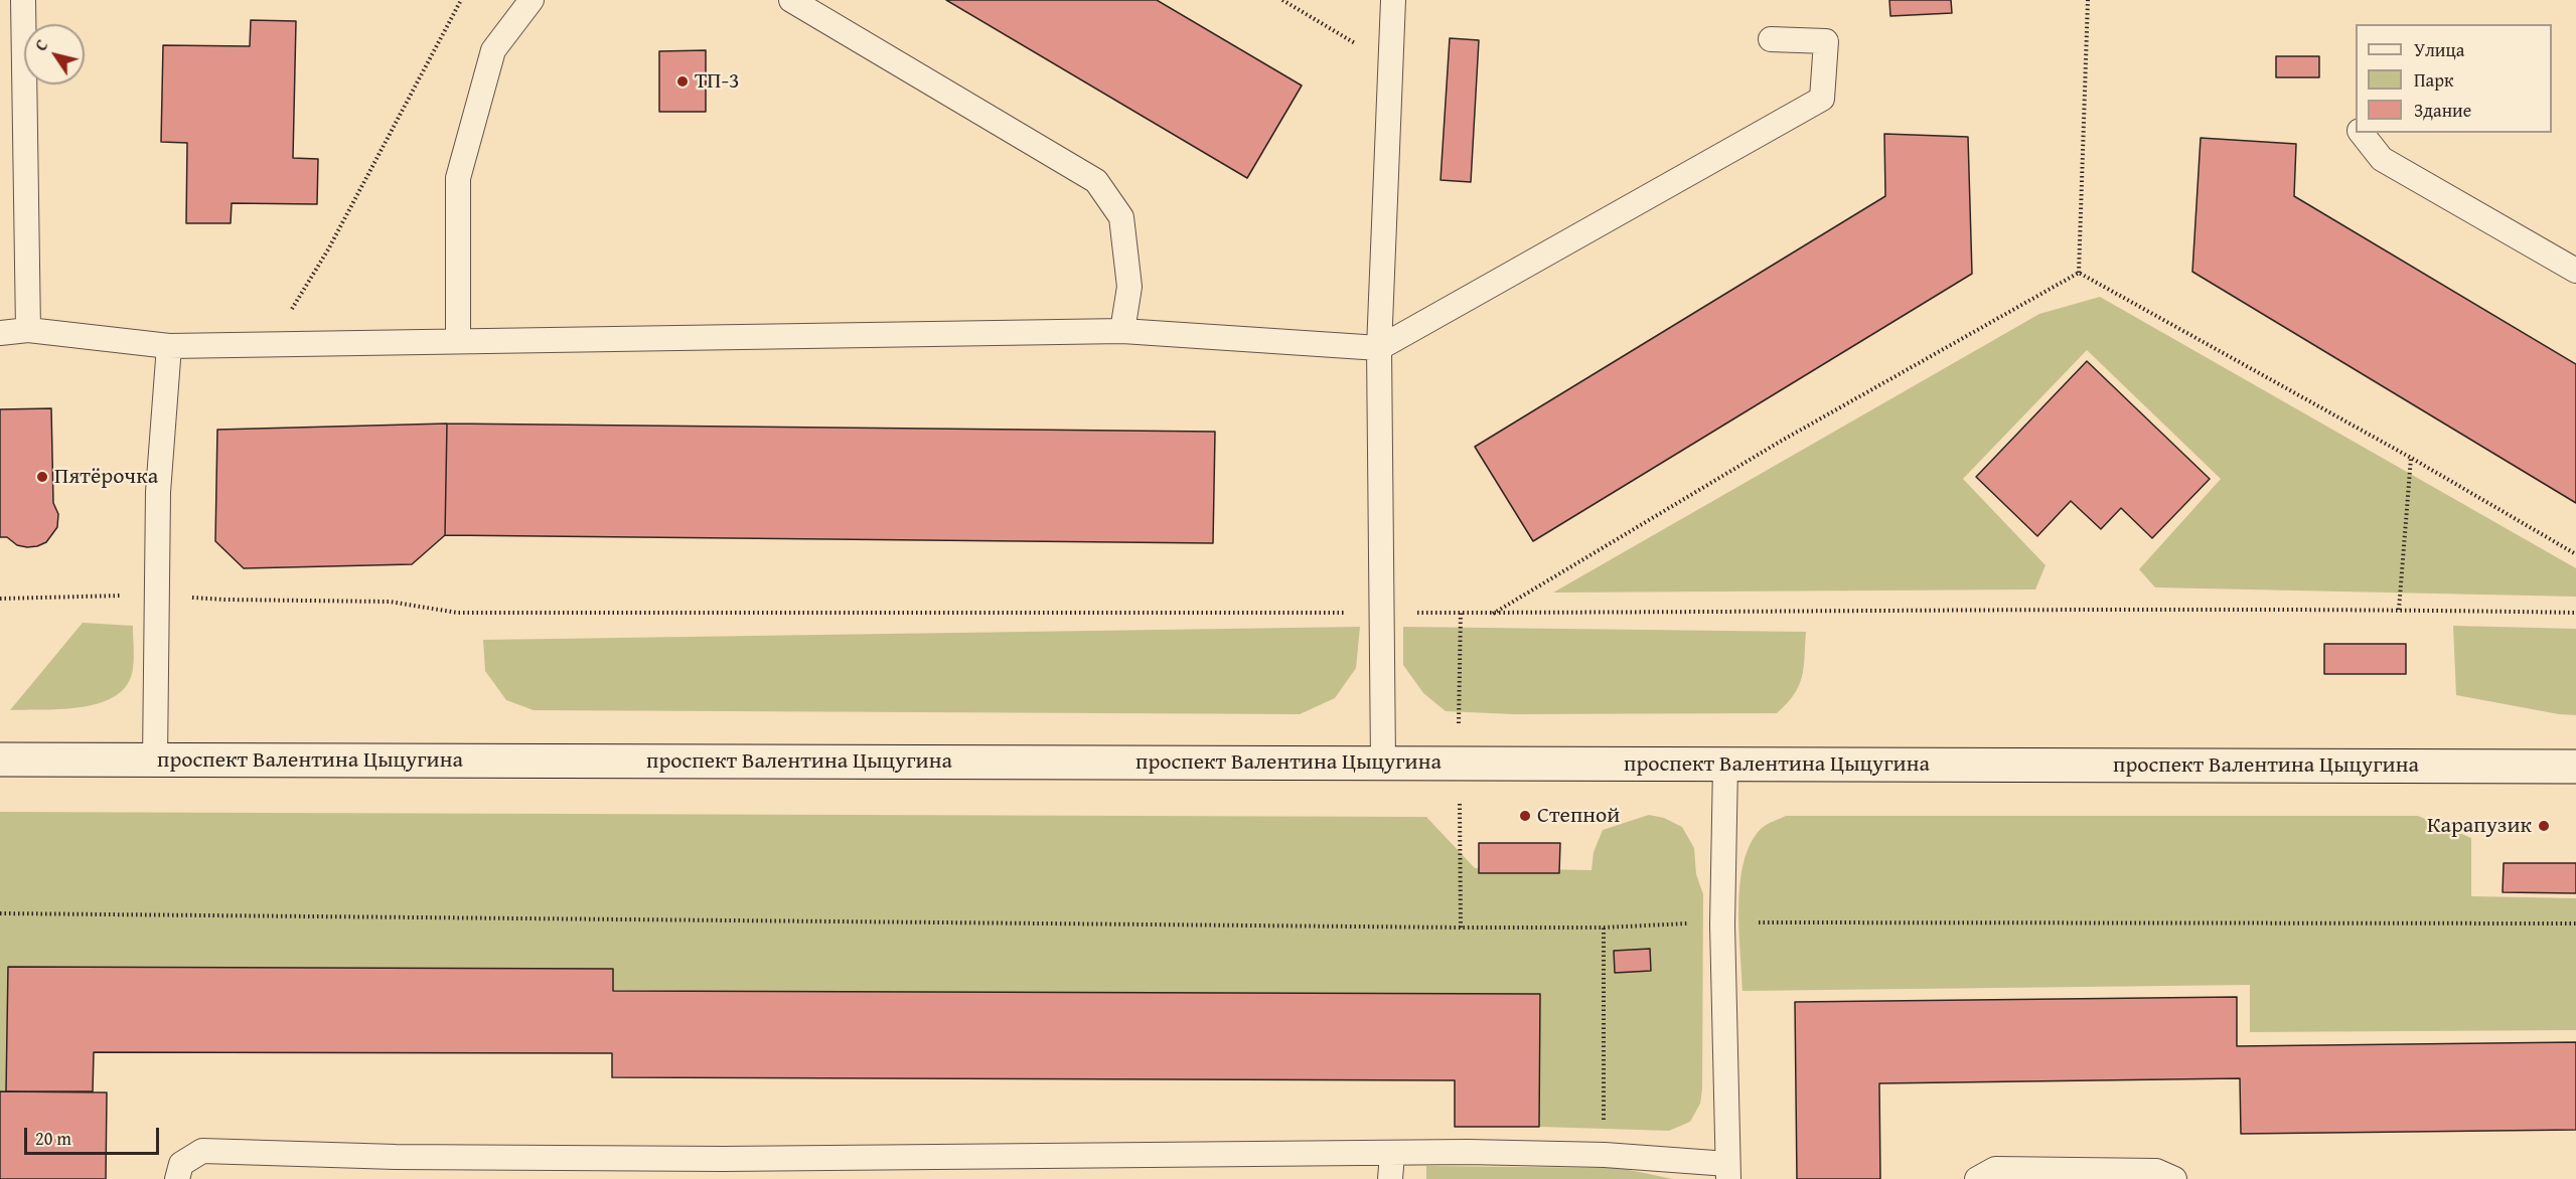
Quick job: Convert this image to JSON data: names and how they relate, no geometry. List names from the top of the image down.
{
  "streets": {
    "main road": ["проспект Валентина Цыцугина"]
  },
  "places": [
    "ТП-3",
    "Пятёрочка",
    "Степной",
    "Карапузик"
  ],
  "legend": ["Улица", "Парк", "Здание"],
  "scale_bar": "20 m",
  "north": "top left"
}
